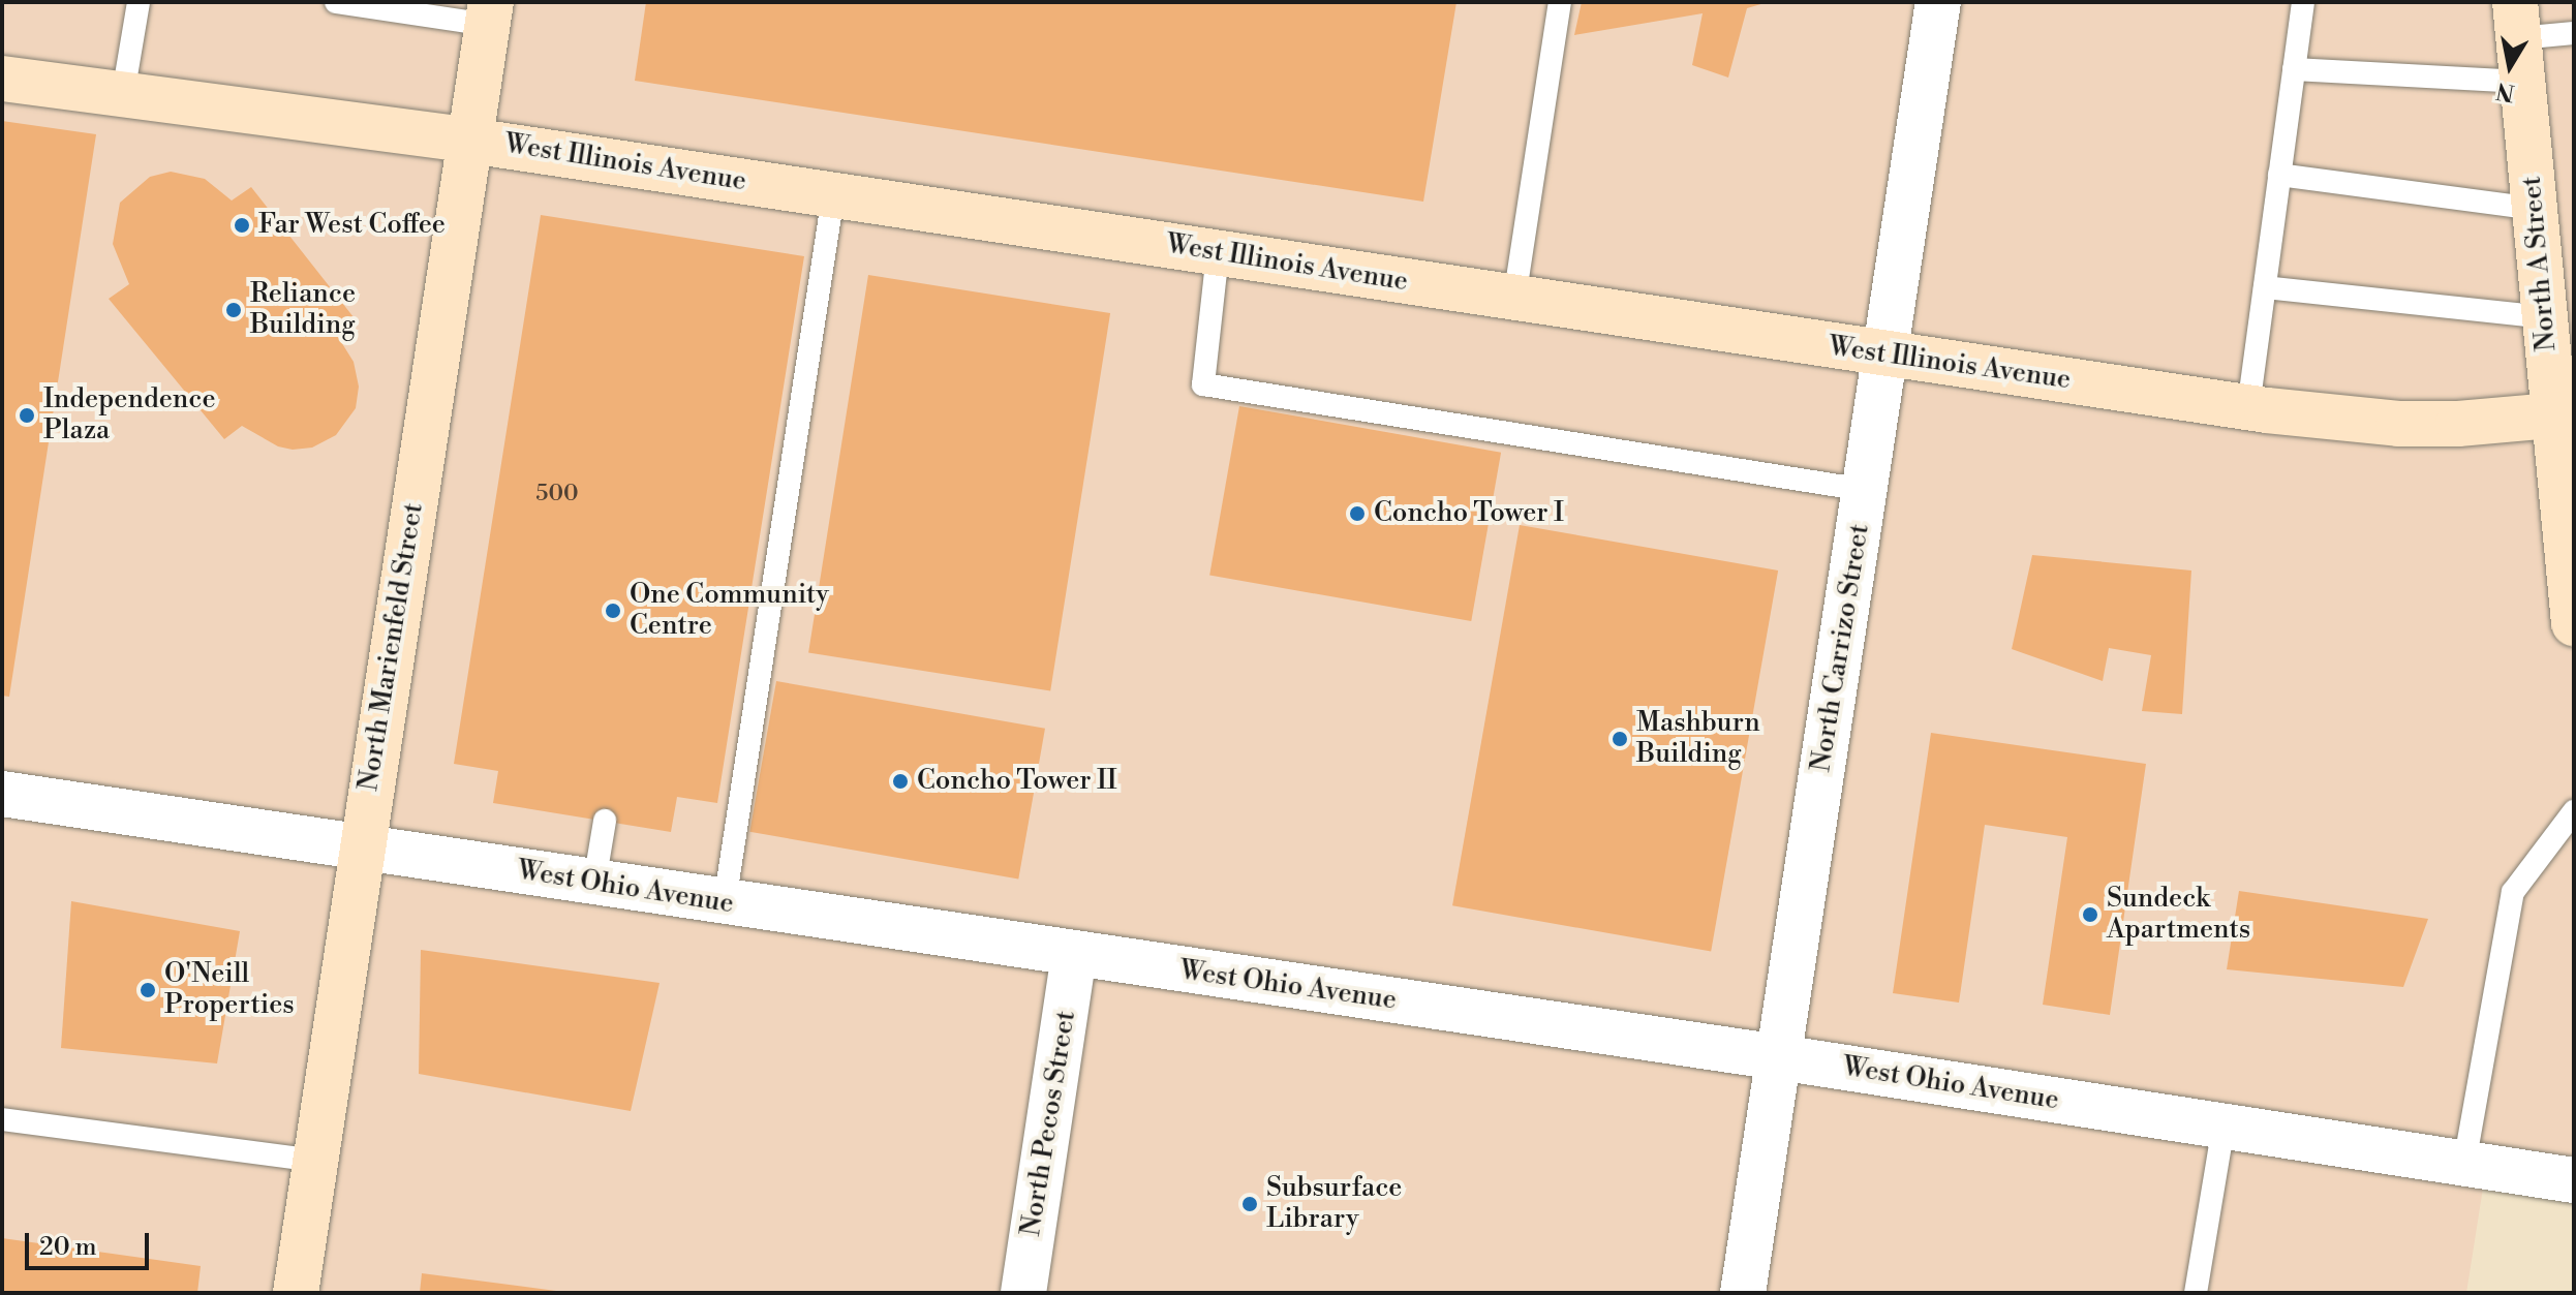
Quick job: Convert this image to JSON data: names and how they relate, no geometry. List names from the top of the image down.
{
  "streets": {
    "main road": ["West Illinois Avenue", "North A Street", "North Marienfeld Street"],
    "street": ["North Carrizo Street", "West Ohio Avenue", "North Pecos Street"]
  },
  "crossings": [
    ["West Illinois Avenue", "North A Street"],
    ["West Illinois Avenue", "North Marienfeld Street"],
    ["West Illinois Avenue", "North Carrizo Street"],
    ["North Marienfeld Street", "West Ohio Avenue"],
    ["North Carrizo Street", "West Ohio Avenue"],
    ["West Ohio Avenue", "North Pecos Street"]
  ],
  "places": [
    "Far West Coffee",
    "Reliance Building",
    "Independence Plaza",
    "Concho Tower I",
    "One Community Centre",
    "Mashburn Building",
    "Concho Tower II",
    "Sundeck Apartments",
    "O'Neill Properties",
    "Subsurface Library"
  ],
  "house_numbers": ["500"],
  "scale_bar": "20 m",
  "north": "bottom"
}
